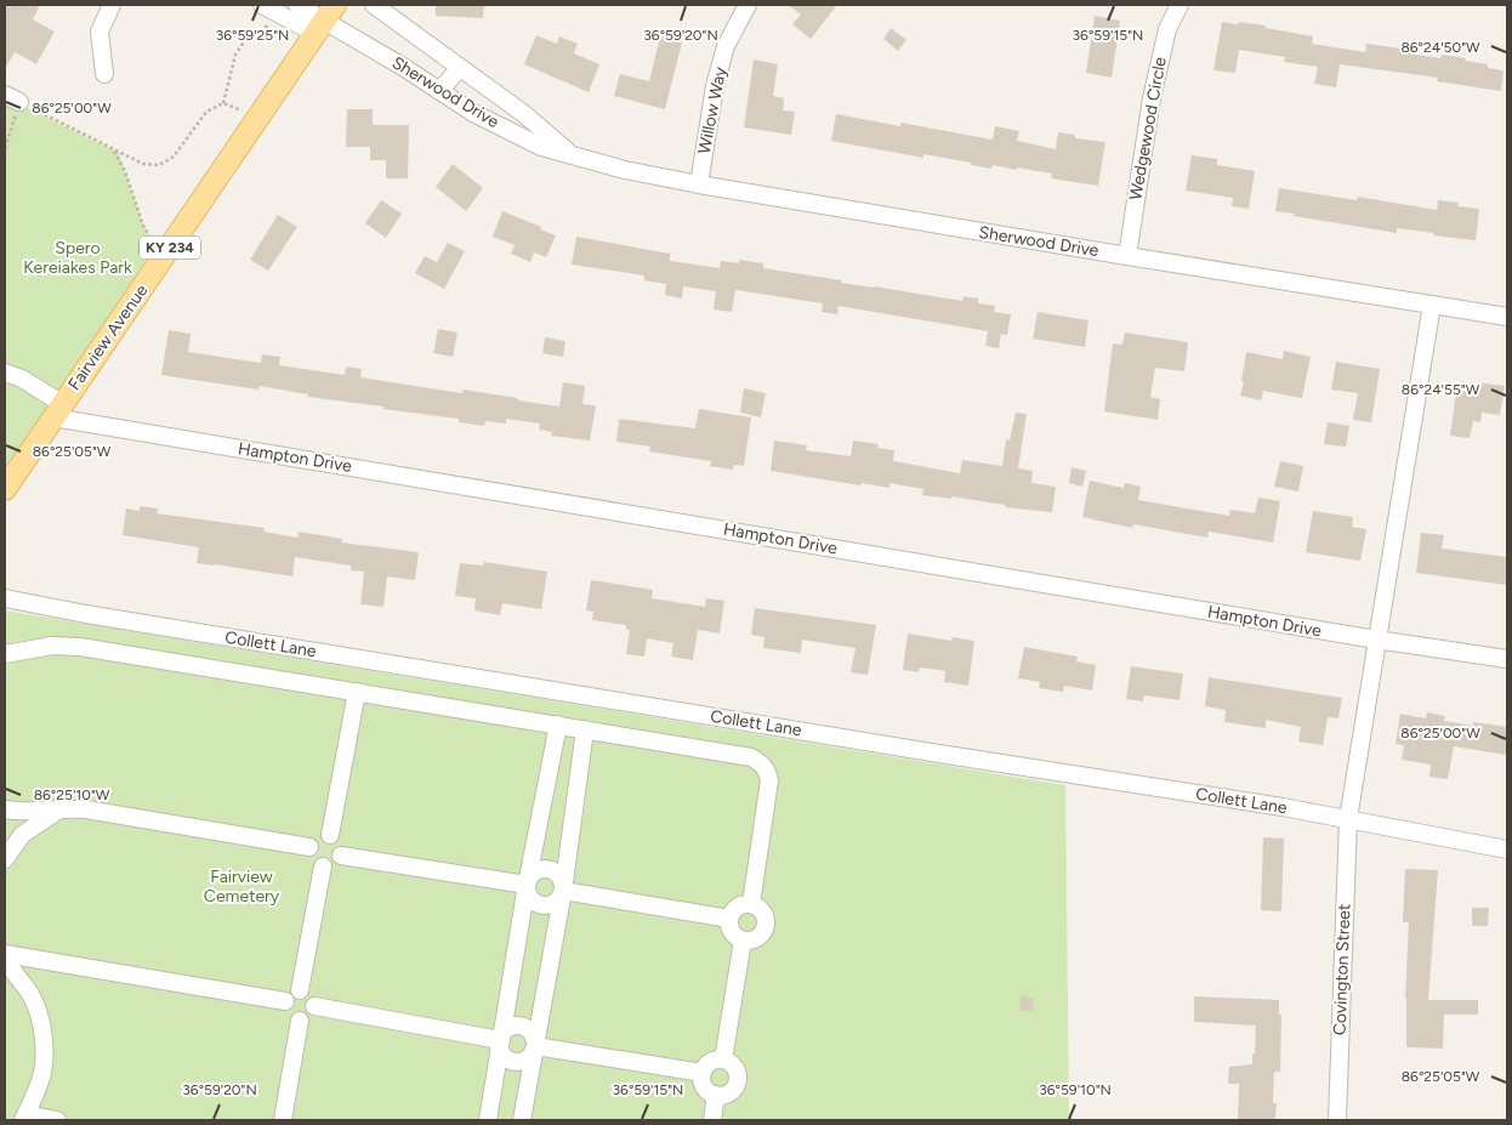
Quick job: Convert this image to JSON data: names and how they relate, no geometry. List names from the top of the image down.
{
  "streets": {
    "main road": ["KY 234", "Fairview Avenue"],
    "street": [
      "Sherwood Drive",
      "Willow Way",
      "Wedgewood Circle",
      "Hampton Drive",
      "Collett Lane",
      "Covington Street"
    ]
  },
  "crossings": [
    ["Sherwood Drive", "Willow Way"],
    ["Sherwood Drive", "Wedgewood Circle"],
    ["Sherwood Drive", "Fairview Avenue"],
    ["Sherwood Drive", "Covington Street"],
    ["Fairview Avenue", "Hampton Drive"],
    ["Hampton Drive", "Covington Street"],
    ["Collett Lane", "Covington Street"]
  ],
  "parks": ["Spero Kereiakes Park", "Fairview Cemetery"],
  "coordinates": [
    "36°59'20\"N",
    "36°59'15\"N",
    "36°59'25\"N",
    "86°24'50\"W",
    "86°25'00\"W",
    "86°24'55\"W",
    "86°25'05\"W",
    "86°25'10\"W",
    "36°59'10\"N"
  ]
}
